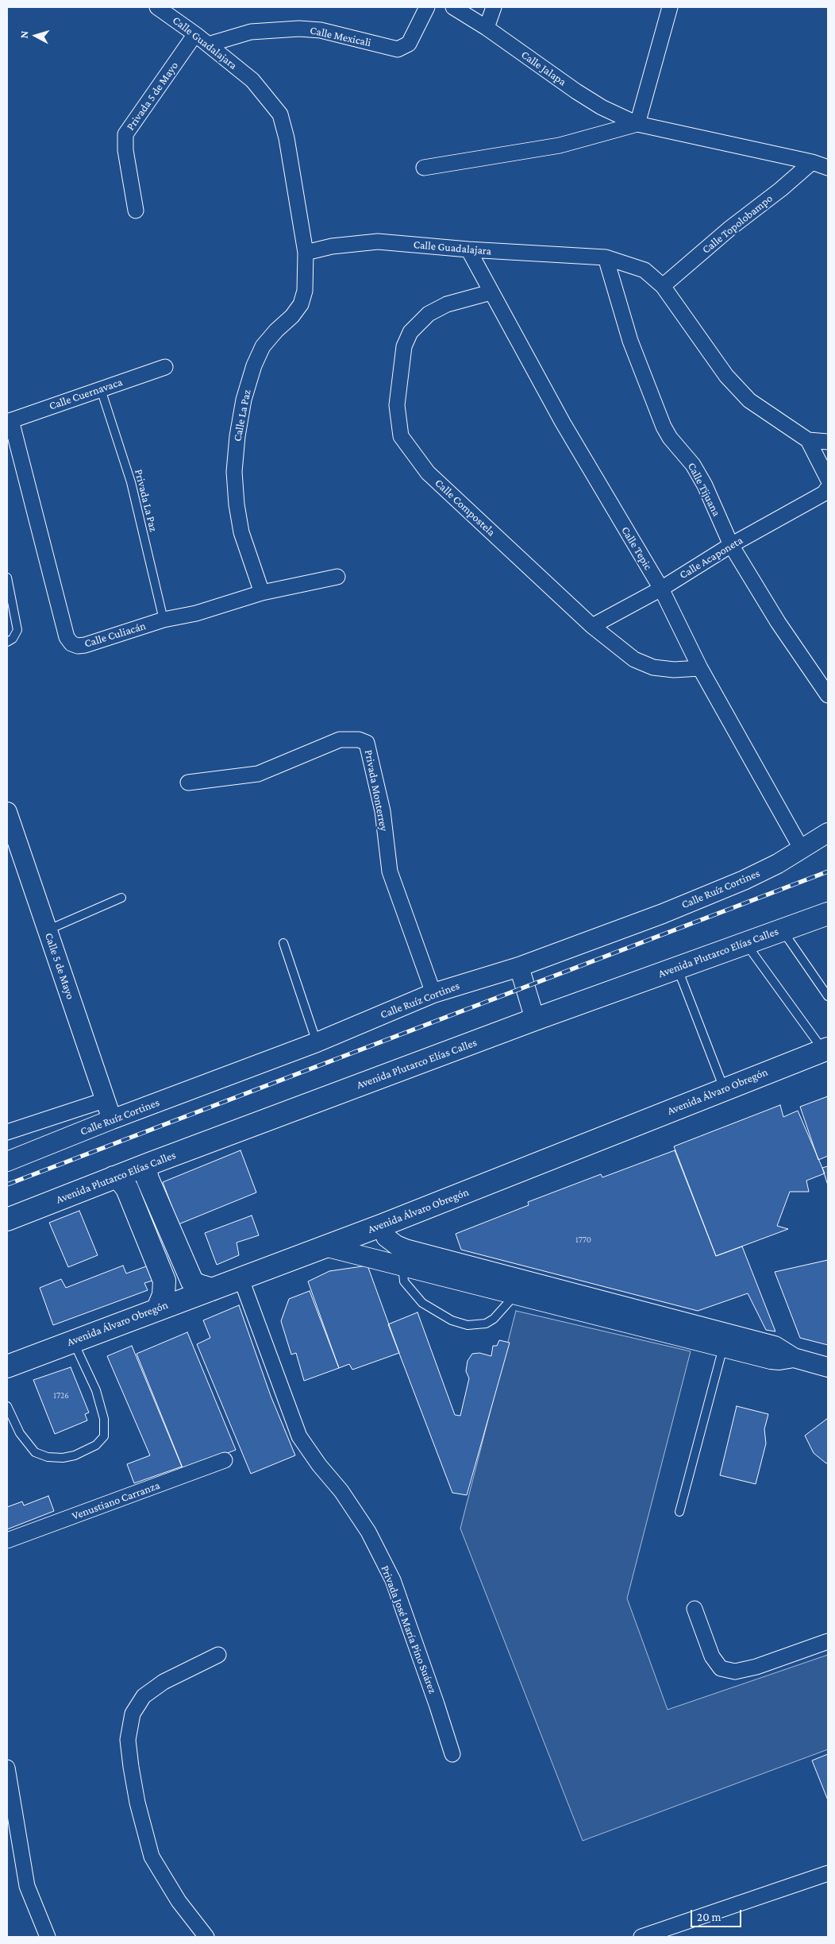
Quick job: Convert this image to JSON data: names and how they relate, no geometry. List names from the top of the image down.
{
  "streets": {
    "highway": ["Avenida Plutarco Elías Calles", "Avenida Álvaro Obregón"],
    "street": [
      "Calle Mexicali",
      "Calle Guadalajara",
      "Calle Jalapa",
      "Privada 5 de Mayo",
      "Calle Topolobampo",
      "Calle Cuernavaca",
      "Calle La Paz",
      "Calle Tijuana",
      "Calle Compostela",
      "Calle Tepic",
      "Calle Acaponeta",
      "Calle Culiacán",
      "Privada Monterrey",
      "Calle Ruíz Cortines",
      "Calle 5 de Mayo",
      "Venustiano Carranza",
      "Privada José María Pino Suárez"
    ],
    "lane": ["Privada La Paz"]
  },
  "crossings": [
    ["Calle Mexicali", "Calle Guadalajara"],
    ["Calle Guadalajara", "Privada 5 de Mayo"],
    ["Calle Guadalajara", "Calle Topolobampo"],
    ["Calle Guadalajara", "Calle La Paz"],
    ["Calle Guadalajara", "Calle Tijuana"],
    ["Calle Guadalajara", "Calle Tepic"],
    ["Calle Jalapa", "Calle Topolobampo"],
    ["Calle Cuernavaca", "Privada La Paz"],
    ["Calle Cuernavaca", "Calle Culiacán"],
    ["Calle La Paz", "Calle Culiacán"],
    ["Calle Tijuana", "Calle Acaponeta"],
    ["Privada La Paz", "Calle Culiacán"],
    ["Calle Compostela", "Calle Tepic"],
    ["Calle Compostela", "Calle Acaponeta"],
    ["Calle Tepic", "Calle Acaponeta"],
    ["Calle Tepic", "Calle Ruíz Cortines"],
    ["Privada Monterrey", "Calle Ruíz Cortines"],
    ["Calle Ruíz Cortines", "Calle 5 de Mayo"],
    ["Avenida Álvaro Obregón", "Privada José María Pino Suárez"]
  ],
  "house_numbers": ["1770", "1726"],
  "scale_bar": "20 m",
  "north": "left"
}
